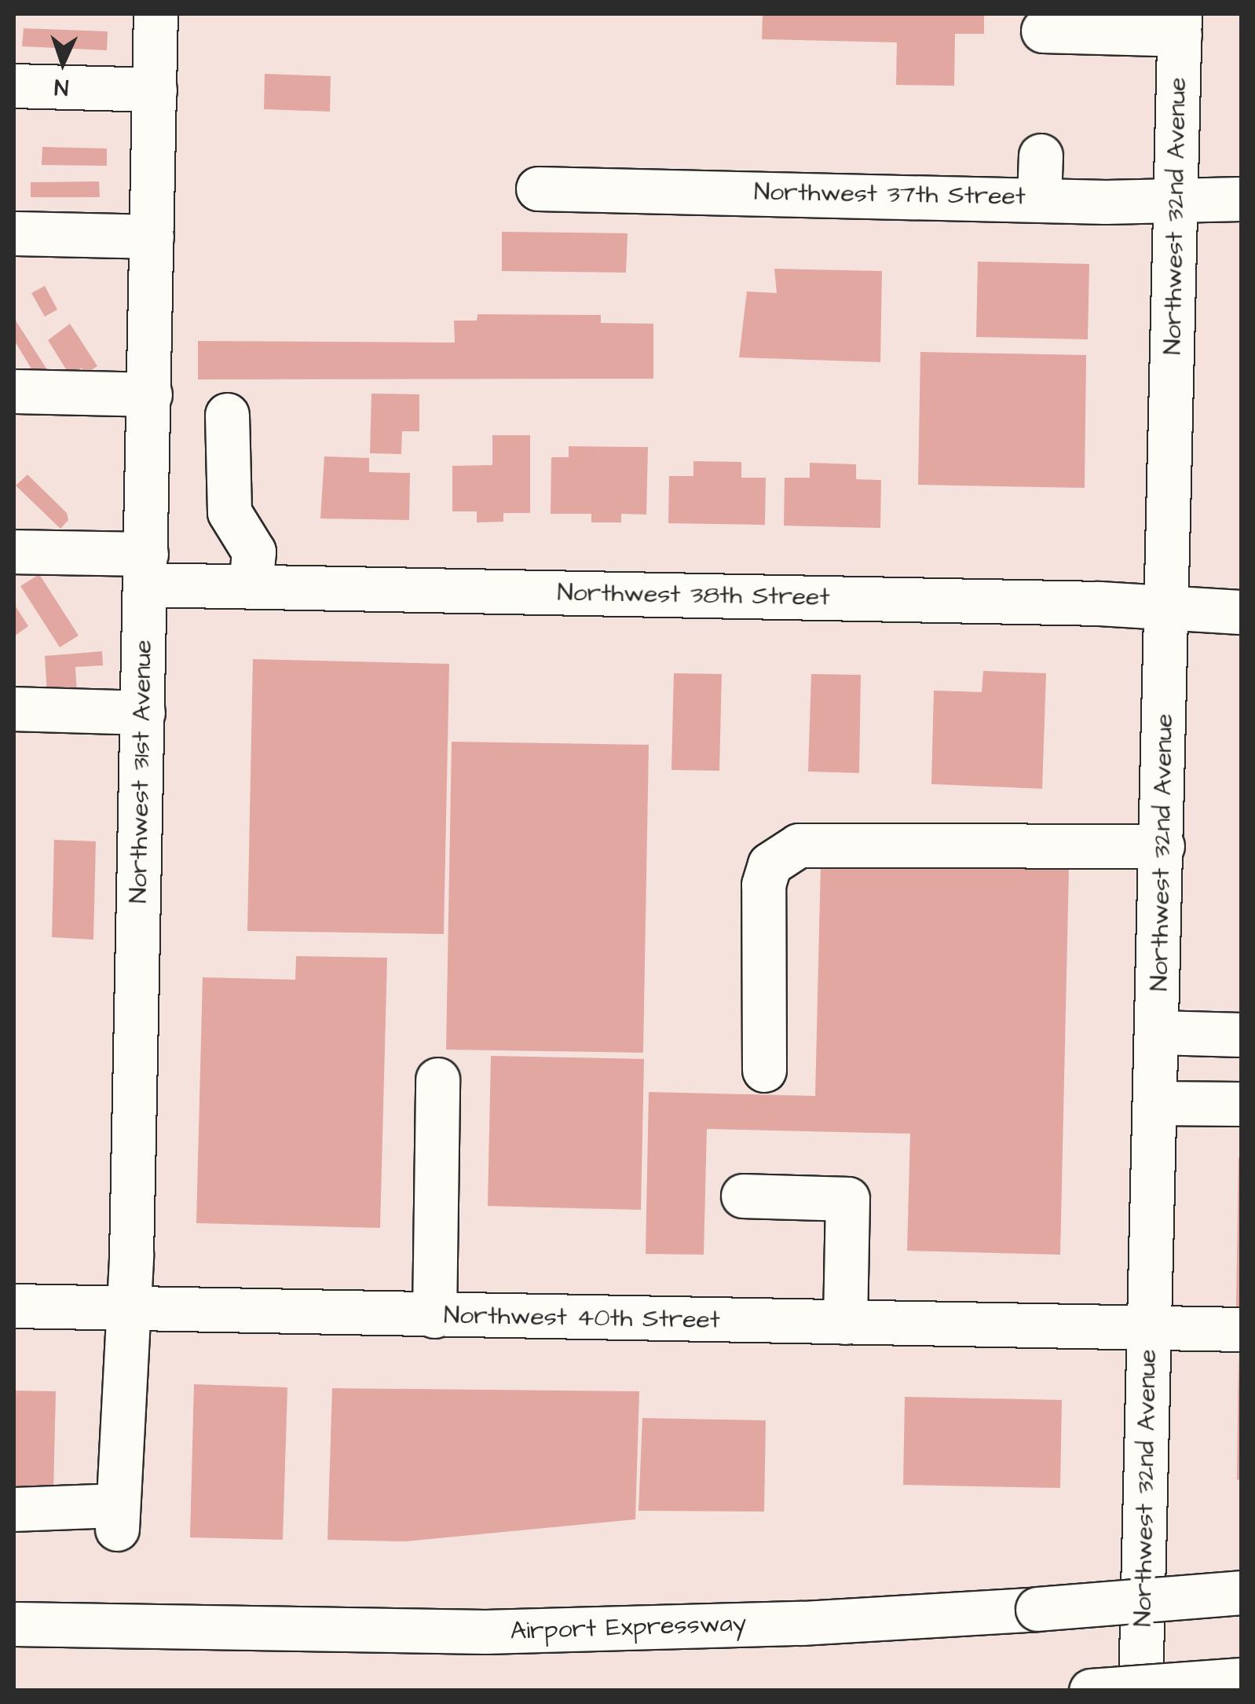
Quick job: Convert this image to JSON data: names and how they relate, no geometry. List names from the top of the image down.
{
  "streets": {
    "main road": [
      "Northwest 37th Street",
      "Northwest 32nd Avenue",
      "Northwest 38th Street",
      "Northwest 31st Avenue",
      "Northwest 40th Street",
      "Airport Expressway"
    ]
  },
  "crossings": [
    ["Northwest 37th Street", "Northwest 32nd Avenue"],
    ["Northwest 32nd Avenue", "Northwest 38th Street"],
    ["Northwest 32nd Avenue", "Northwest 40th Street"],
    ["Northwest 38th Street", "Northwest 31st Avenue"],
    ["Northwest 31st Avenue", "Northwest 40th Street"]
  ],
  "north": "bottom"
}
